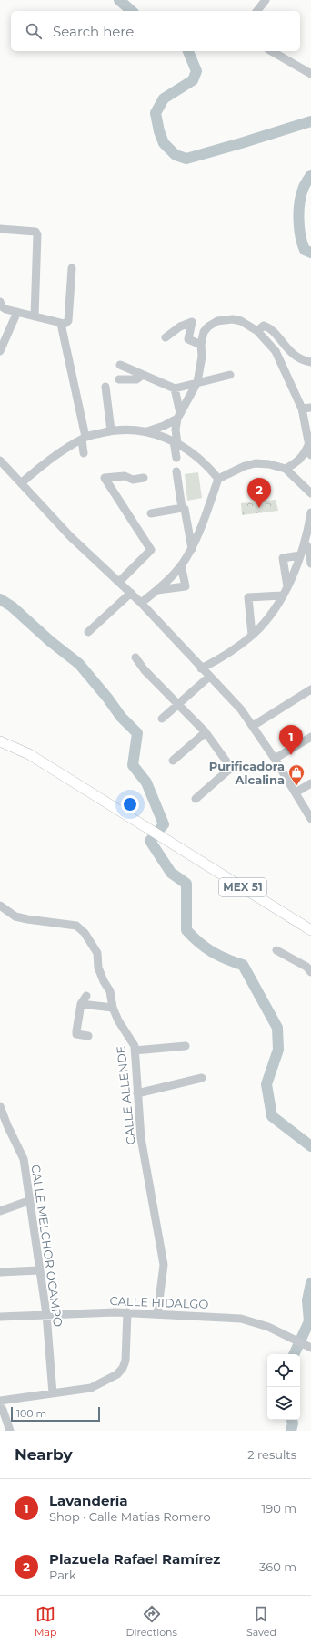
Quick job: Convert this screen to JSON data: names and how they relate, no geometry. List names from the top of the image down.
{
  "streets": {
    "main road": ["MEX 51"],
    "street": ["CALLE ALLENDE", "CALLE MELCHOR OCAMPO", "CALLE HIDALGO"]
  },
  "crossings": [
    ["CALLE ALLENDE", "CALLE HIDALGO"],
    ["CALLE MELCHOR OCAMPO", "CALLE HIDALGO"]
  ],
  "places": {
    "shop": ["Purificadora Alcalina"]
  },
  "scale_bar": "100 m",
  "page": {
    "search": "Search here",
    "pins": ["2", "1"],
    "scale": "100 m",
    "heading": ["Nearby", "2 results"],
    "list": [
      {
        "mark": "1",
        "name": "Lavandería",
        "note": "Shop · Calle Matías Romero",
        "value": "190 m"
      },
      {
        "mark": "2",
        "name": "Plazuela Rafael Ramírez",
        "note": "Park",
        "value": "360 m"
      }
    ],
    "nav": ["Map", "Directions", "Saved"]
  }
}
